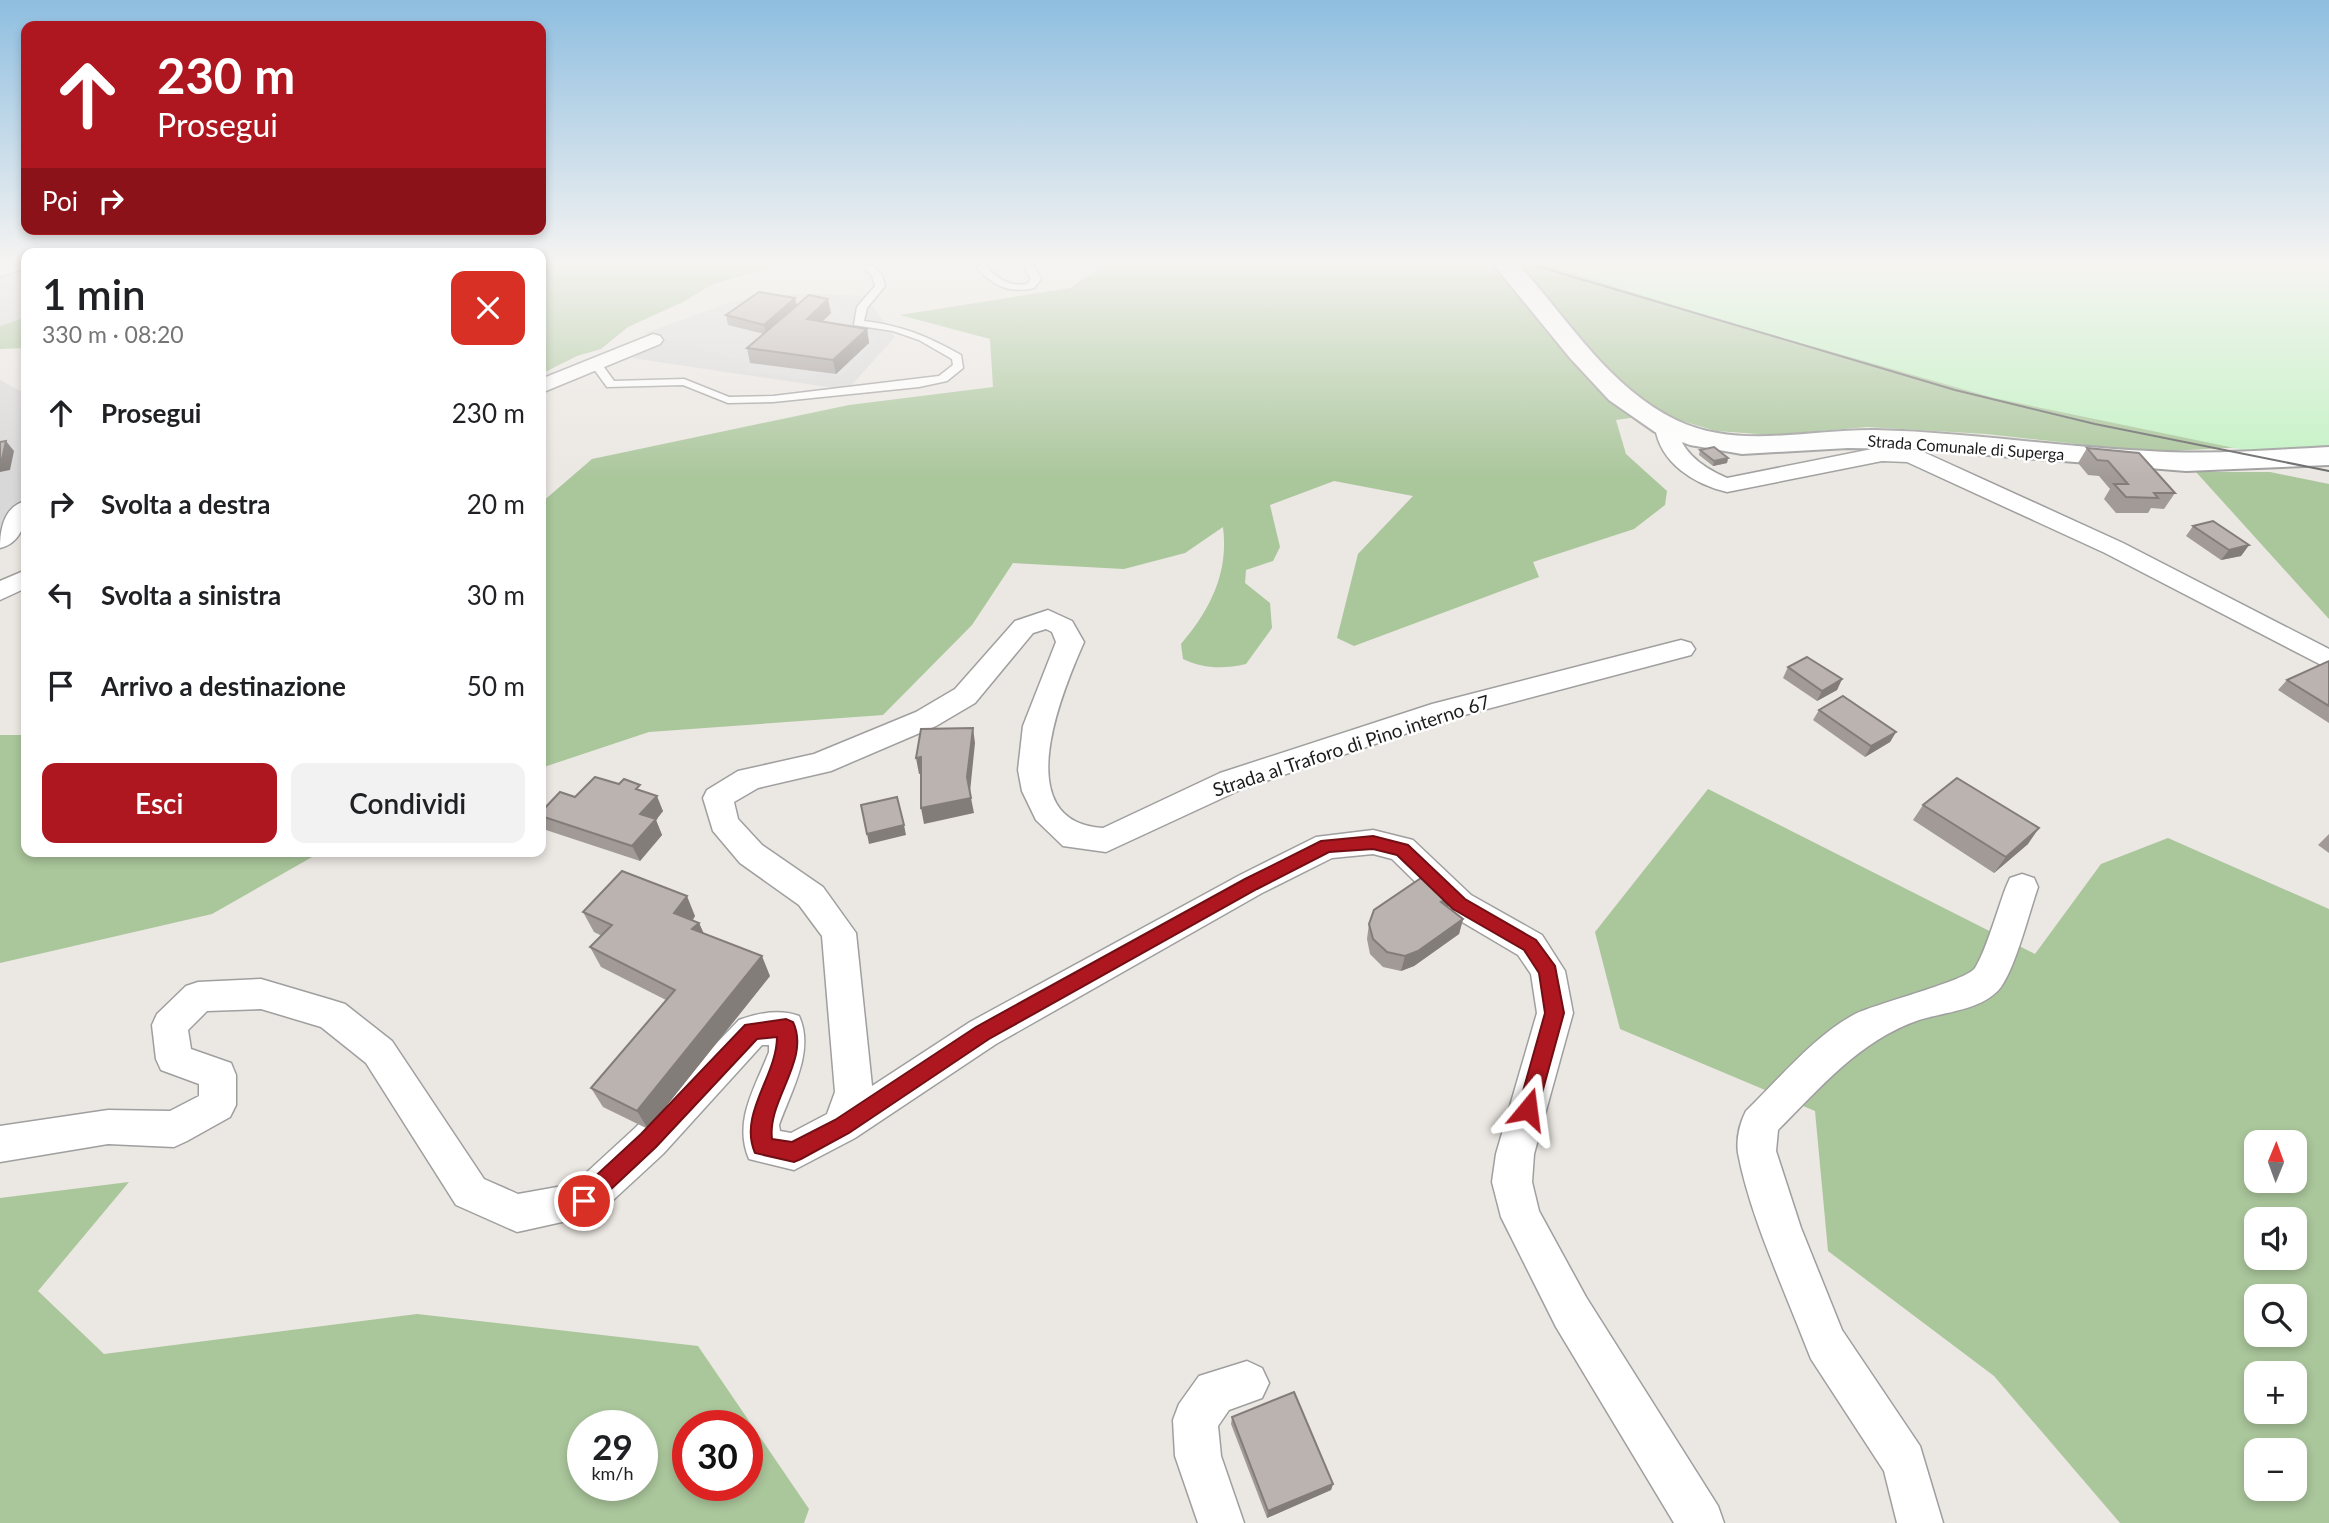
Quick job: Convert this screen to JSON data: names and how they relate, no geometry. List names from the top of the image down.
{
  "streets": {
    "street": ["Strada Comunale di Superga", "Strada al Traforo di Pino interno 67"]
  },
  "north": "top",
  "page": {
    "turn": ["230 m", "Prosegui"],
    "then": "Poi",
    "heading": ["1 min", "330 m · 08:20"],
    "list": [
      {
        "name": "Prosegui",
        "value": "230 m"
      },
      {
        "name": "Svolta a destra",
        "value": "20 m"
      },
      {
        "name": "Svolta a sinistra",
        "value": "30 m"
      },
      {
        "name": "Arrivo a destinazione",
        "value": "50 m"
      }
    ],
    "buttons": ["Esci", "Condividi"],
    "map_buttons": ["+", "−"],
    "speed": "29 km/h",
    "limit": "30"
  }
}
